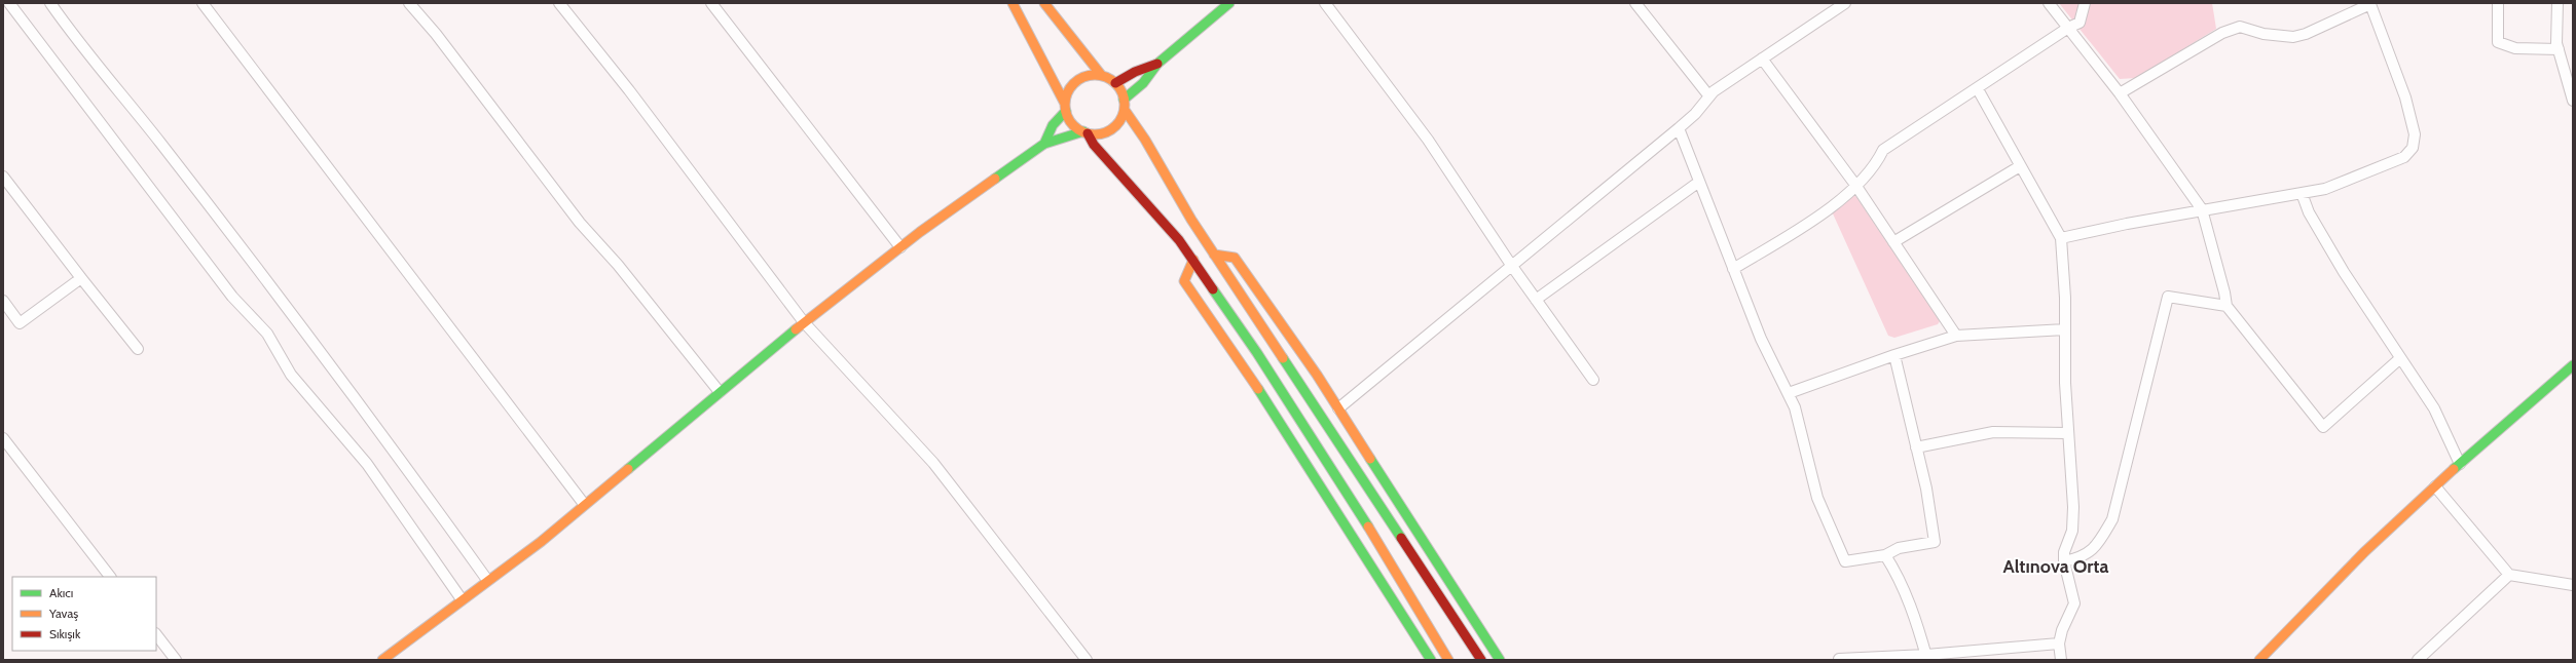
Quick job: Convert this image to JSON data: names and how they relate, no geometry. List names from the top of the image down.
{
  "districts": ["Altınova Orta"],
  "legend": ["Akıcı", "Yavaş", "Sıkışık"]
}
